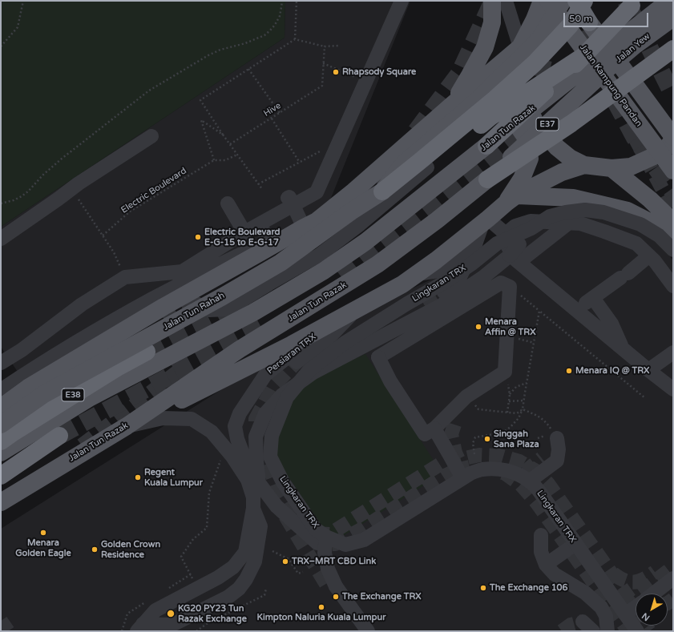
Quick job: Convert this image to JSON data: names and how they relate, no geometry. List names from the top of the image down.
{
  "streets": {
    "highway": ["E38"],
    "main road": [
      "Jalan Yew",
      "Jalan Kampung Pandan",
      "E37",
      "Jalan Tun Razak",
      "Jalan Tun Rahah"
    ],
    "street": ["Lingkaran TRX", "Persiaran TRX"],
    "path": ["Hive", "Electric Boulevard"]
  },
  "crossings": [
    ["Jalan Yew", "Jalan Tun Razak"]
  ],
  "places": [
    "Rhapsody Square",
    "Electric Boulevard E-G-15 to E-G-17",
    "Menara Affin @ TRX",
    "Menara IQ @ TRX",
    "Singgah Sana Plaza",
    "Regent Kuala Lumpur",
    "Menara Golden Eagle",
    "Golden Crown Residence",
    "TRX–MRT CBD Link",
    "The Exchange 106",
    "The Exchange TRX",
    "Kimpton Naluria Kuala Lumpur",
    "KG20 PY23 Tun Razak Exchange"
  ],
  "scale_bar": "50 m",
  "north": "bottom left"
}
